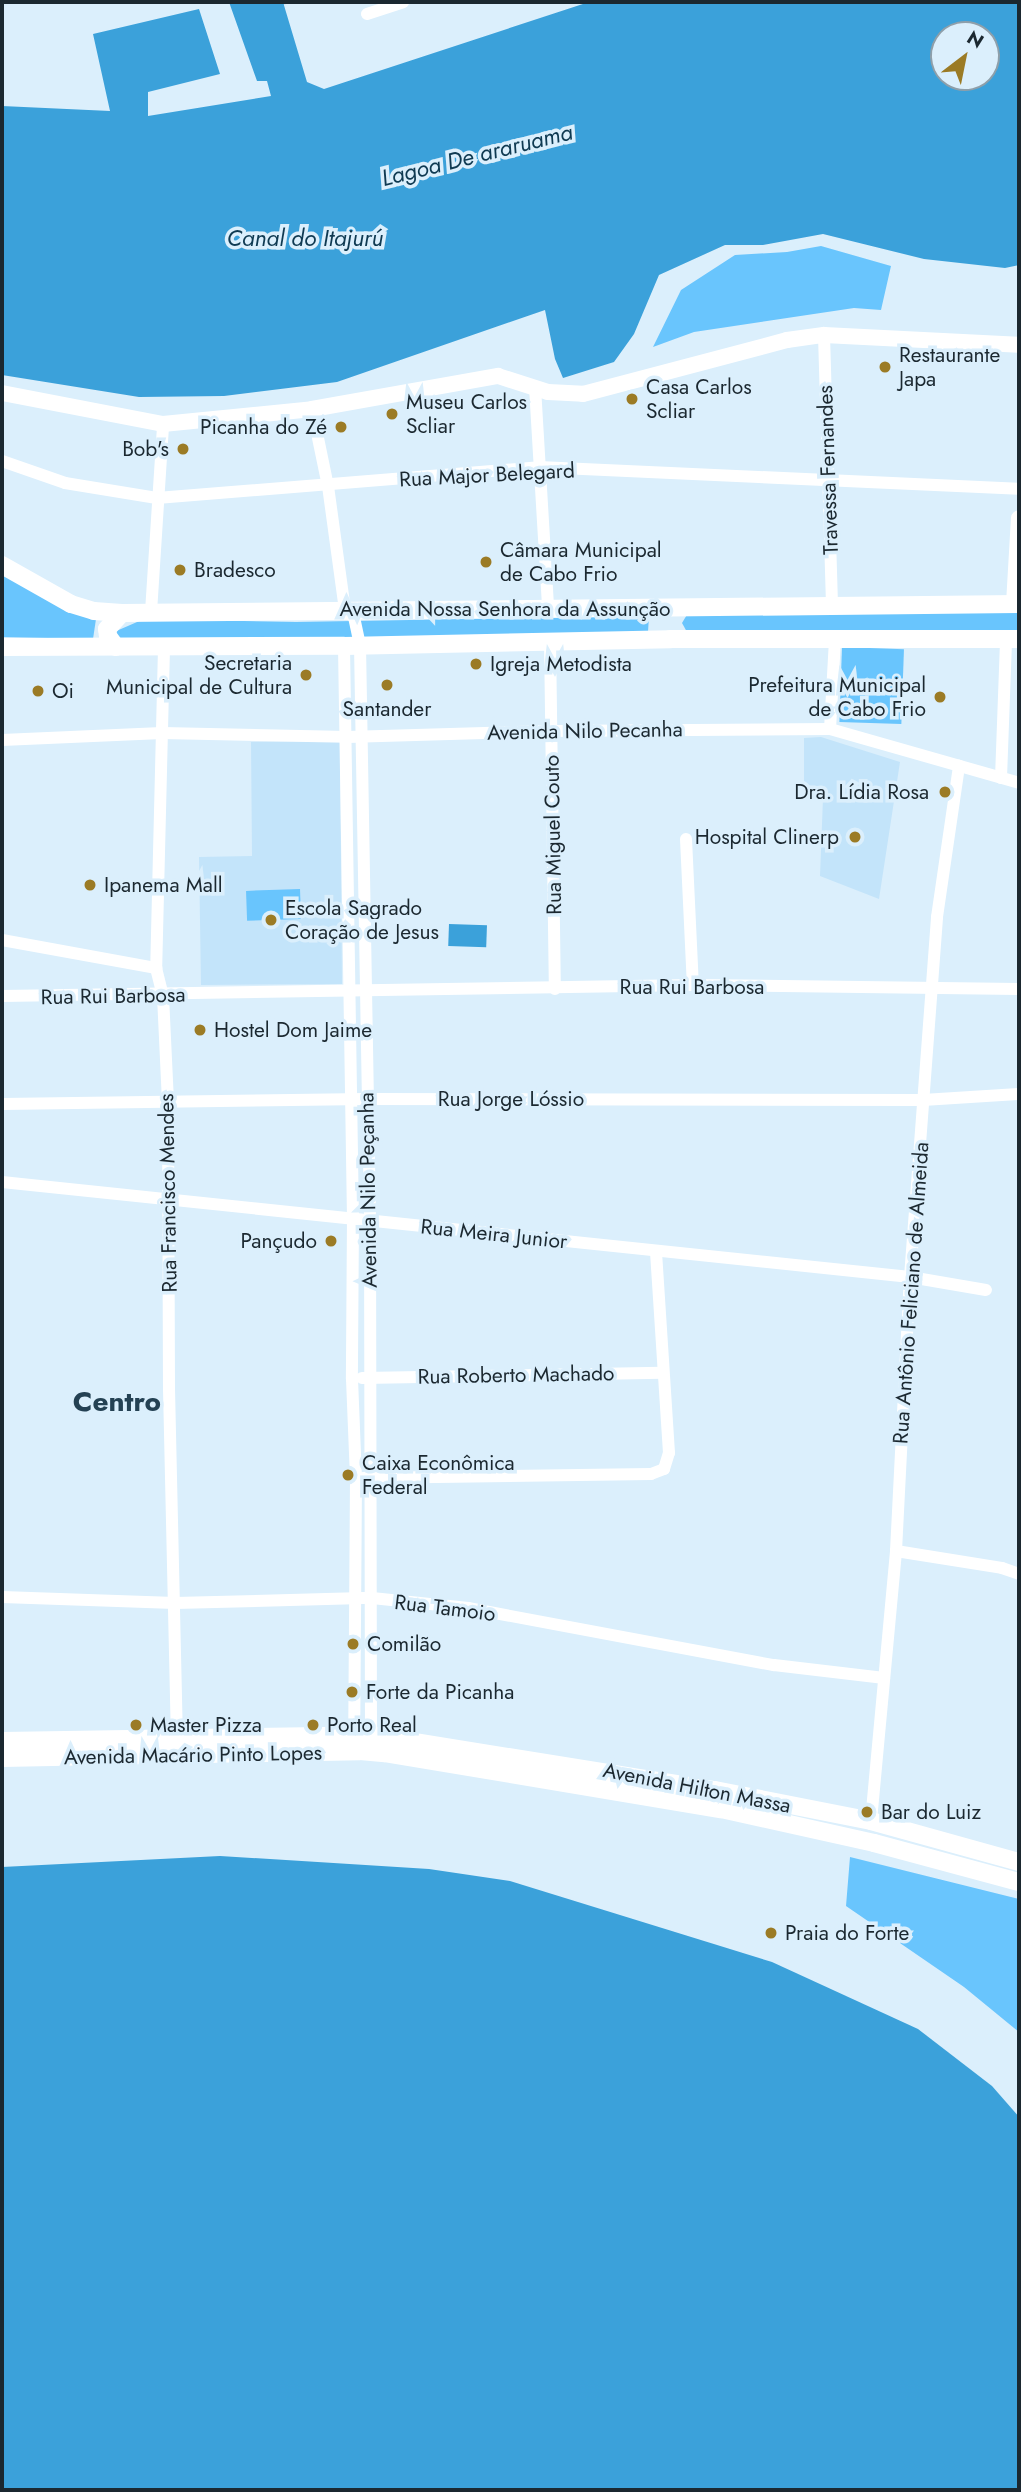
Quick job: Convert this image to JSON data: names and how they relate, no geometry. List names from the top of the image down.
{
  "streets": {
    "main road": ["Avenida Nossa Senhora da Assunção", "Avenida Macário Pinto Lopes", "Avenida Hilton Massa"],
    "street": [
      "Travessa Fernandes",
      "Rua Major Belegard",
      "Avenida Nilo Pecanha",
      "Rua Miguel Couto",
      "Rua Rui Barbosa",
      "Rua Jorge Lóssio",
      "Avenida Nilo Peçanha",
      "Rua Francisco Mendes",
      "Rua Meira Junior",
      "Rua Antônio Feliciano de Almeida",
      "Rua Roberto Machado",
      "Rua Tamoio"
    ]
  },
  "crossings": [
    ["Travessa Fernandes", "Rua Major Belegard"],
    ["Travessa Fernandes", "Avenida Nossa Senhora da Assunção"],
    ["Avenida Nossa Senhora da Assunção", "Rua Miguel Couto"],
    ["Avenida Nossa Senhora da Assunção", "Avenida Nilo Peçanha"],
    ["Avenida Nossa Senhora da Assunção", "Rua Francisco Mendes"],
    ["Avenida Nilo Pecanha", "Rua Miguel Couto"],
    ["Avenida Nilo Pecanha", "Avenida Nilo Peçanha"],
    ["Avenida Nilo Pecanha", "Rua Francisco Mendes"],
    ["Avenida Nilo Pecanha", "Rua Antônio Feliciano de Almeida"],
    ["Rua Miguel Couto", "Rua Rui Barbosa"],
    ["Rua Rui Barbosa", "Avenida Nilo Peçanha"],
    ["Rua Rui Barbosa", "Rua Francisco Mendes"],
    ["Rua Rui Barbosa", "Rua Antônio Feliciano de Almeida"],
    ["Rua Jorge Lóssio", "Avenida Nilo Peçanha"],
    ["Rua Jorge Lóssio", "Rua Francisco Mendes"],
    ["Rua Jorge Lóssio", "Rua Antônio Feliciano de Almeida"],
    ["Avenida Nilo Peçanha", "Rua Meira Junior"],
    ["Avenida Nilo Peçanha", "Rua Roberto Machado"],
    ["Avenida Nilo Peçanha", "Rua Tamoio"],
    ["Avenida Nilo Peçanha", "Avenida Macário Pinto Lopes"],
    ["Avenida Nilo Peçanha", "Avenida Hilton Massa"],
    ["Rua Francisco Mendes", "Rua Meira Junior"],
    ["Rua Francisco Mendes", "Rua Tamoio"],
    ["Rua Francisco Mendes", "Avenida Macário Pinto Lopes"],
    ["Rua Meira Junior", "Rua Antônio Feliciano de Almeida"],
    ["Rua Antônio Feliciano de Almeida", "Rua Tamoio"],
    ["Rua Antônio Feliciano de Almeida", "Avenida Hilton Massa"],
    ["Avenida Macário Pinto Lopes", "Avenida Hilton Massa"]
  ],
  "districts": ["Centro"],
  "water": ["Lagoa De araruama", "Canal do Itajurú"],
  "places": [
    "Restaurante Japa",
    "Casa Carlos Scliar",
    "Museu Carlos Scliar",
    "Picanha do Zé",
    "Bob's",
    "Câmara Municipal de Cabo Frio",
    "Bradesco",
    "Igreja Metodista",
    "Secretaria Municipal de Cultura",
    "Santander",
    "Oi",
    "Prefeitura Municipal de Cabo Frio",
    "Dra. Lídia Rosa",
    "Hospital Clinerp",
    "Ipanema Mall",
    "Escola Sagrado Coração de Jesus",
    "Hostel Dom Jaime",
    "Pançudo",
    "Caixa Econômica Federal",
    "Comilão",
    "Forte da Picanha",
    "Master Pizza",
    "Porto Real",
    "Bar do Luiz",
    "Praia do Forte"
  ],
  "north": "top right"
}
